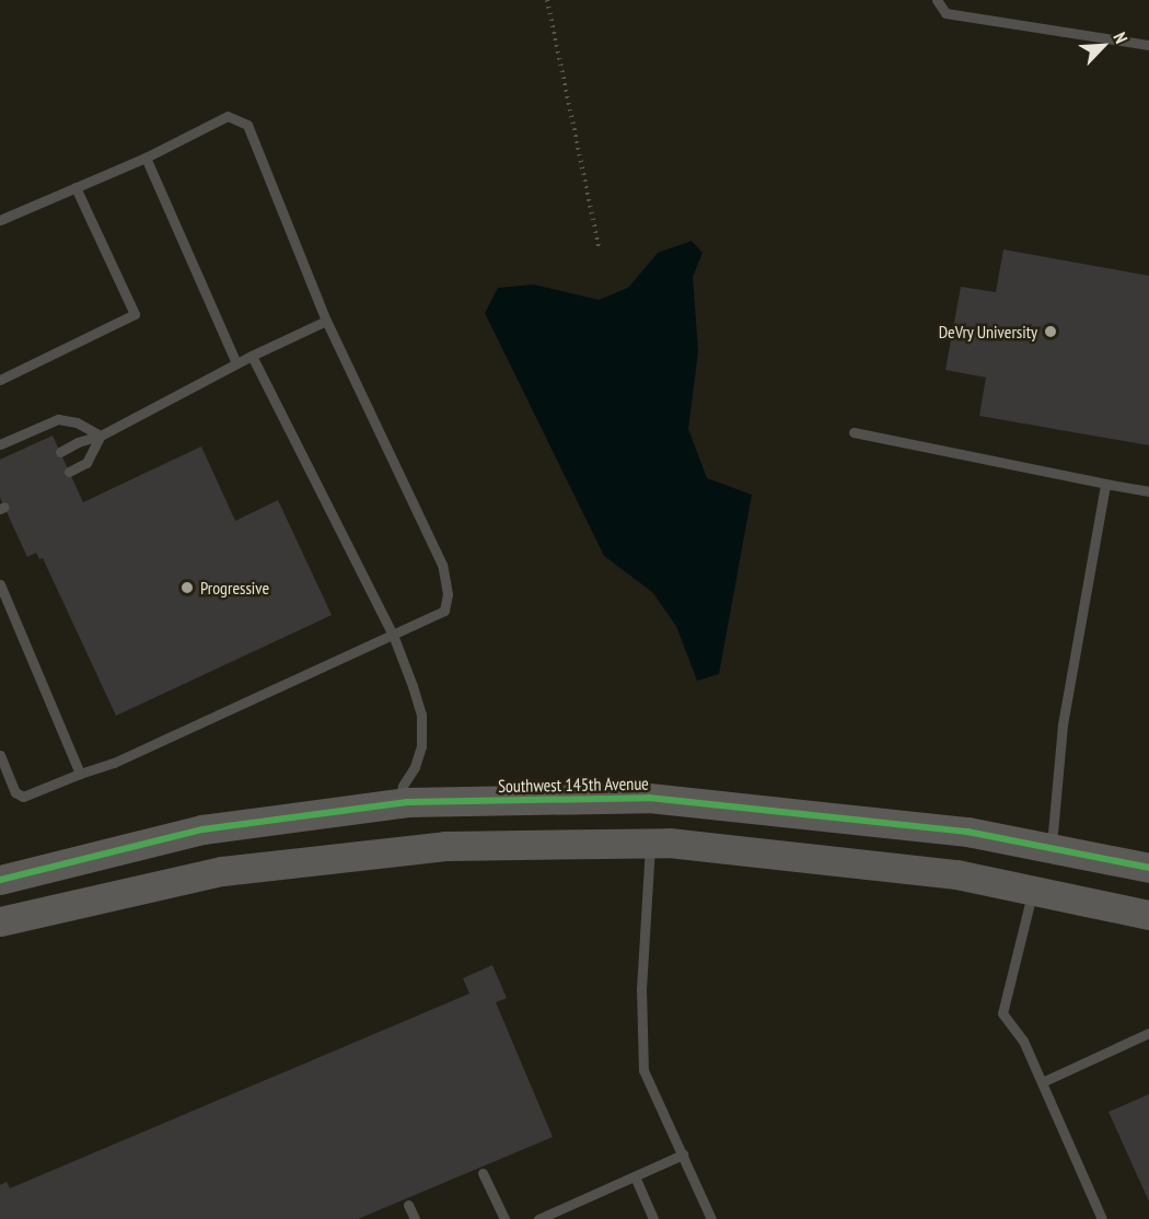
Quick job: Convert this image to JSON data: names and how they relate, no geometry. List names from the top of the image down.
{
  "streets": {
    "street": ["Southwest 145th Avenue"]
  },
  "places": ["DeVry University", "Progressive"],
  "north": "top right"
}
